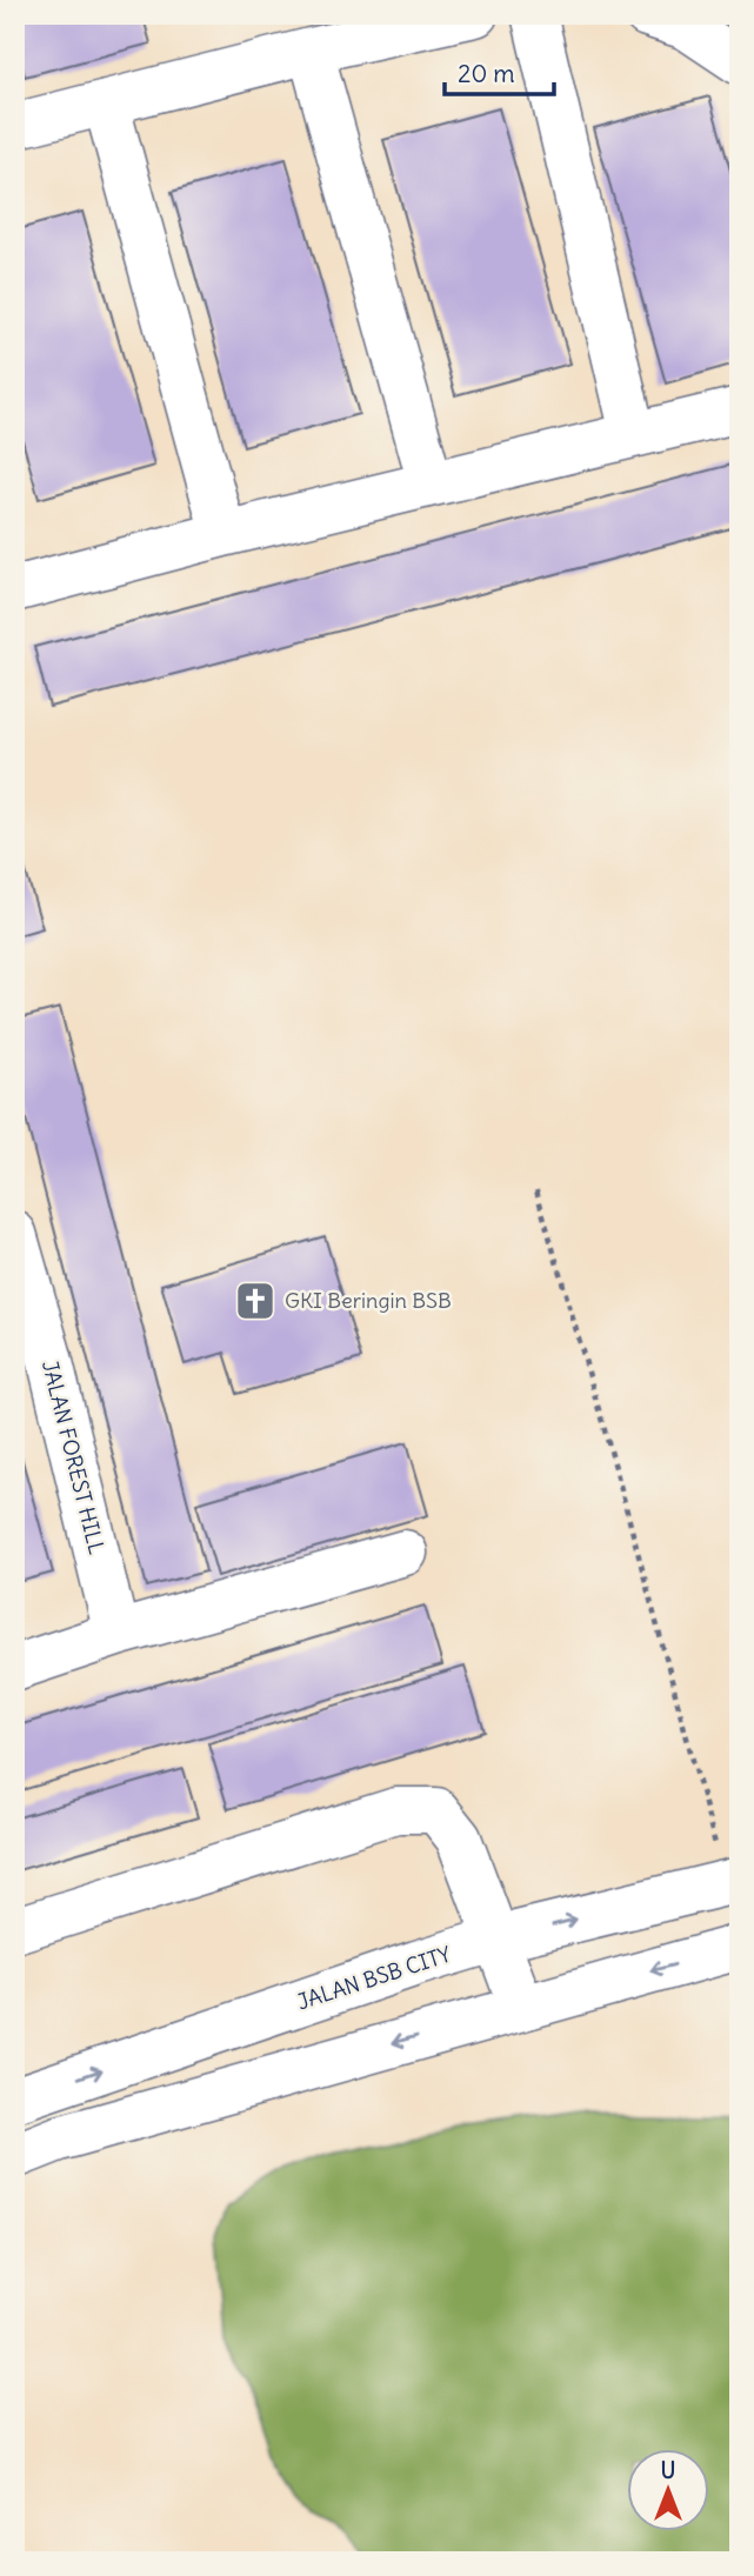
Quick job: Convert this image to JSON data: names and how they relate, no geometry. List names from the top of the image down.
{
  "streets": {
    "street": ["JALAN FOREST HILL", "JALAN BSB CITY"]
  },
  "places": {
    "church": ["GKI Beringin BSB"]
  },
  "scale_bar": "20 m",
  "north": "top"
}
